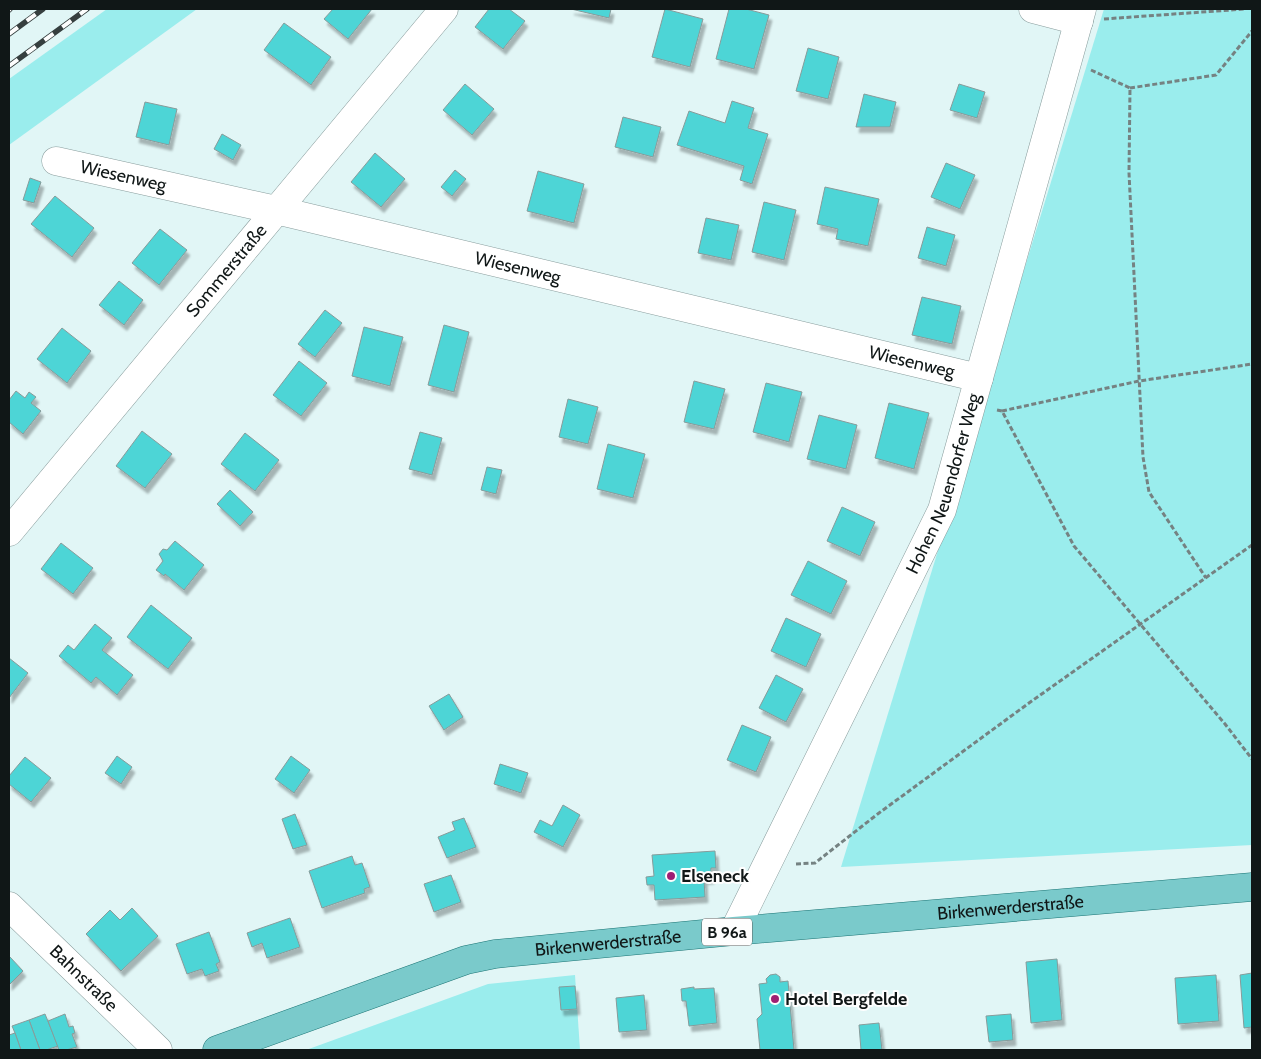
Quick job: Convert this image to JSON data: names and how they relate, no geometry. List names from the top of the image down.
{
  "streets": {
    "main road": ["Birkenwerderstraße", "B 96a"],
    "street": [
      "Wiesenweg",
      "Sommerstraße",
      "Hohen Neuendorfer Weg",
      "Bahnstraße"
    ]
  },
  "crossings": [
    ["Wiesenweg", "Sommerstraße"],
    ["Wiesenweg", "Hohen Neuendorfer Weg"],
    ["Hohen Neuendorfer Weg", "Birkenwerderstraße"]
  ],
  "places": ["Elseneck", "Hotel Bergfelde"]
}
